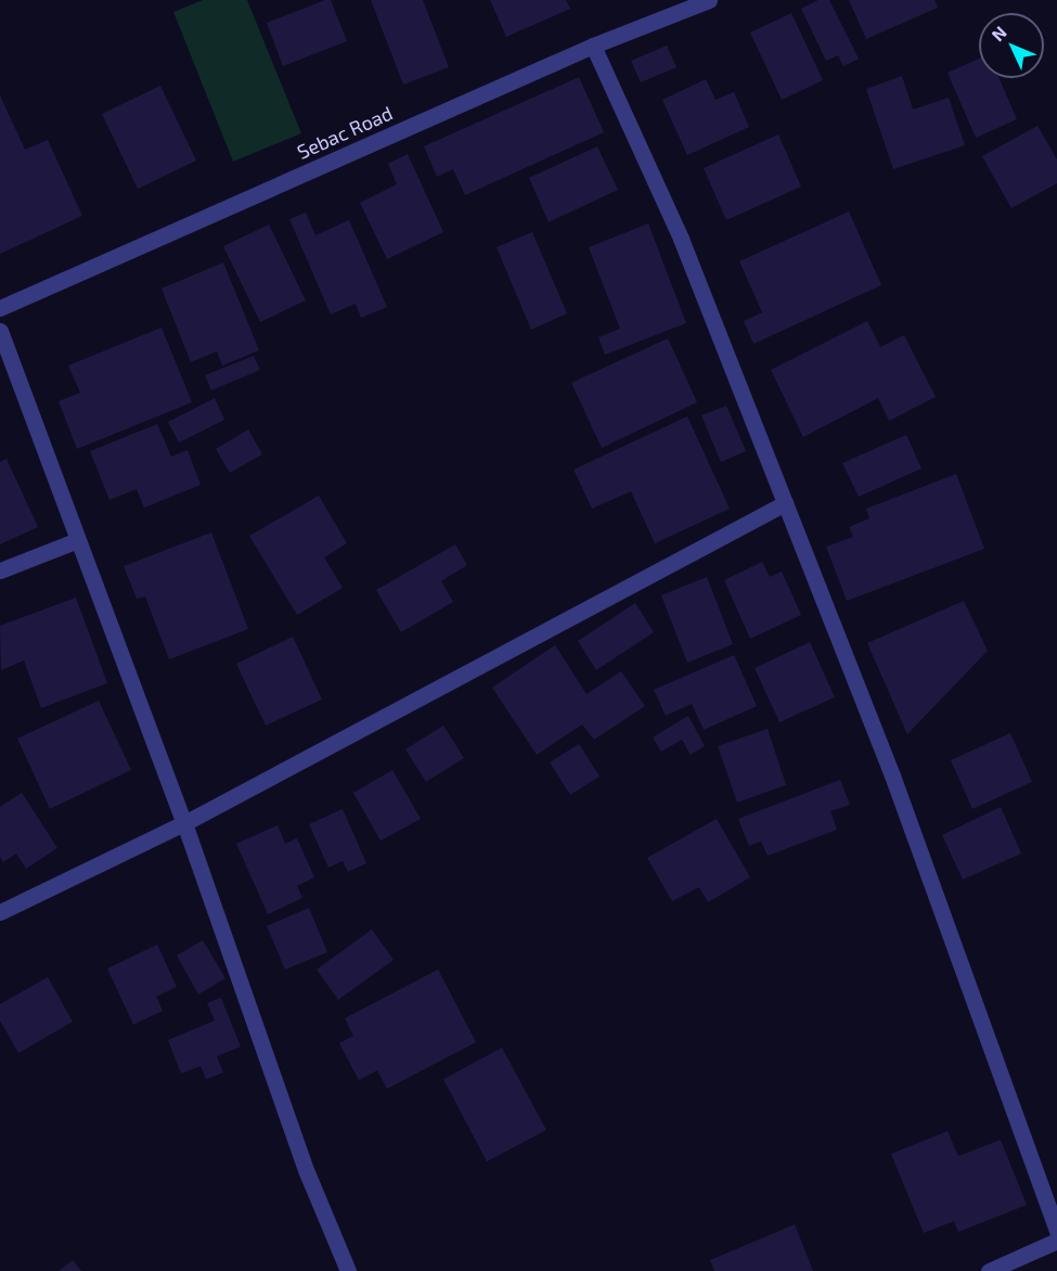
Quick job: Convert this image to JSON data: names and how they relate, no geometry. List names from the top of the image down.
{
  "streets": {
    "street": ["Sebac Road"]
  },
  "north": "top left"
}
